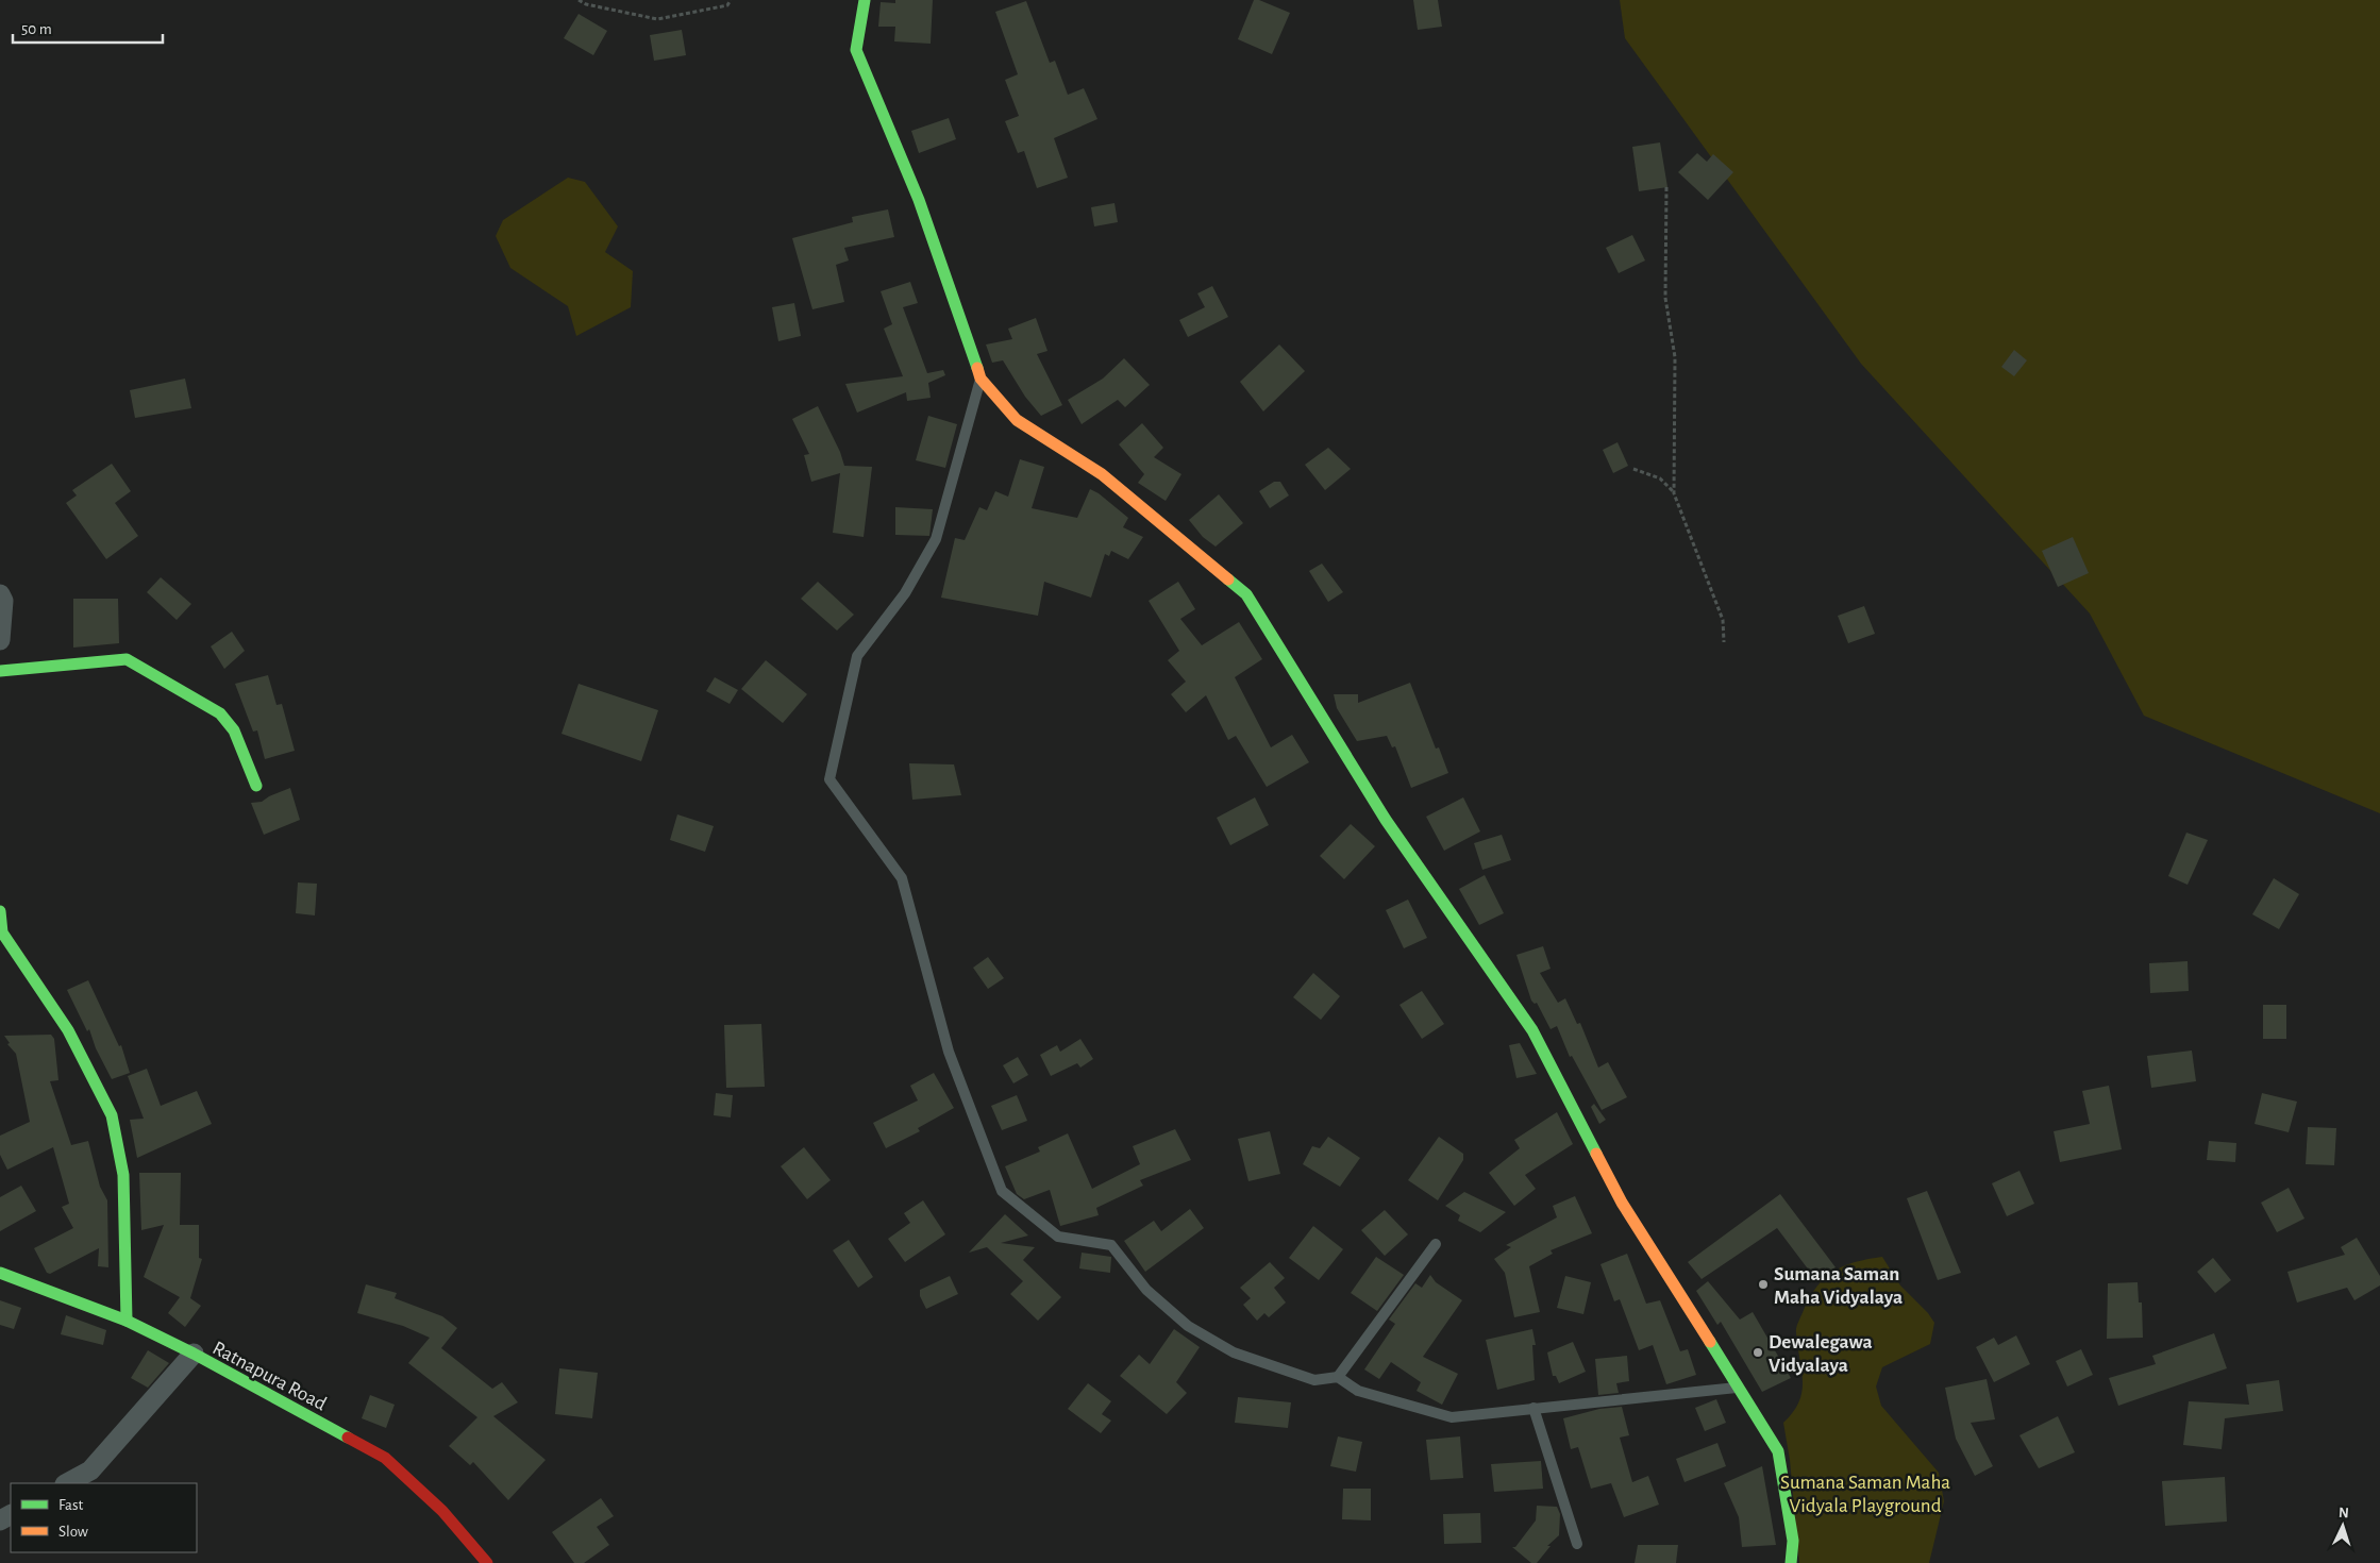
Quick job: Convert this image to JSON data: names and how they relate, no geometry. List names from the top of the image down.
{
  "streets": {
    "main road": ["Ratnapura Road"]
  },
  "parks": ["Sumana Saman Maha Vidyala Playground"],
  "places": ["Sumana Saman Maha Vidyalaya", "Dewalegawa Vidyalaya"],
  "legend": ["Fast", "Slow"],
  "scale_bar": "50 m",
  "north": "top"
}
